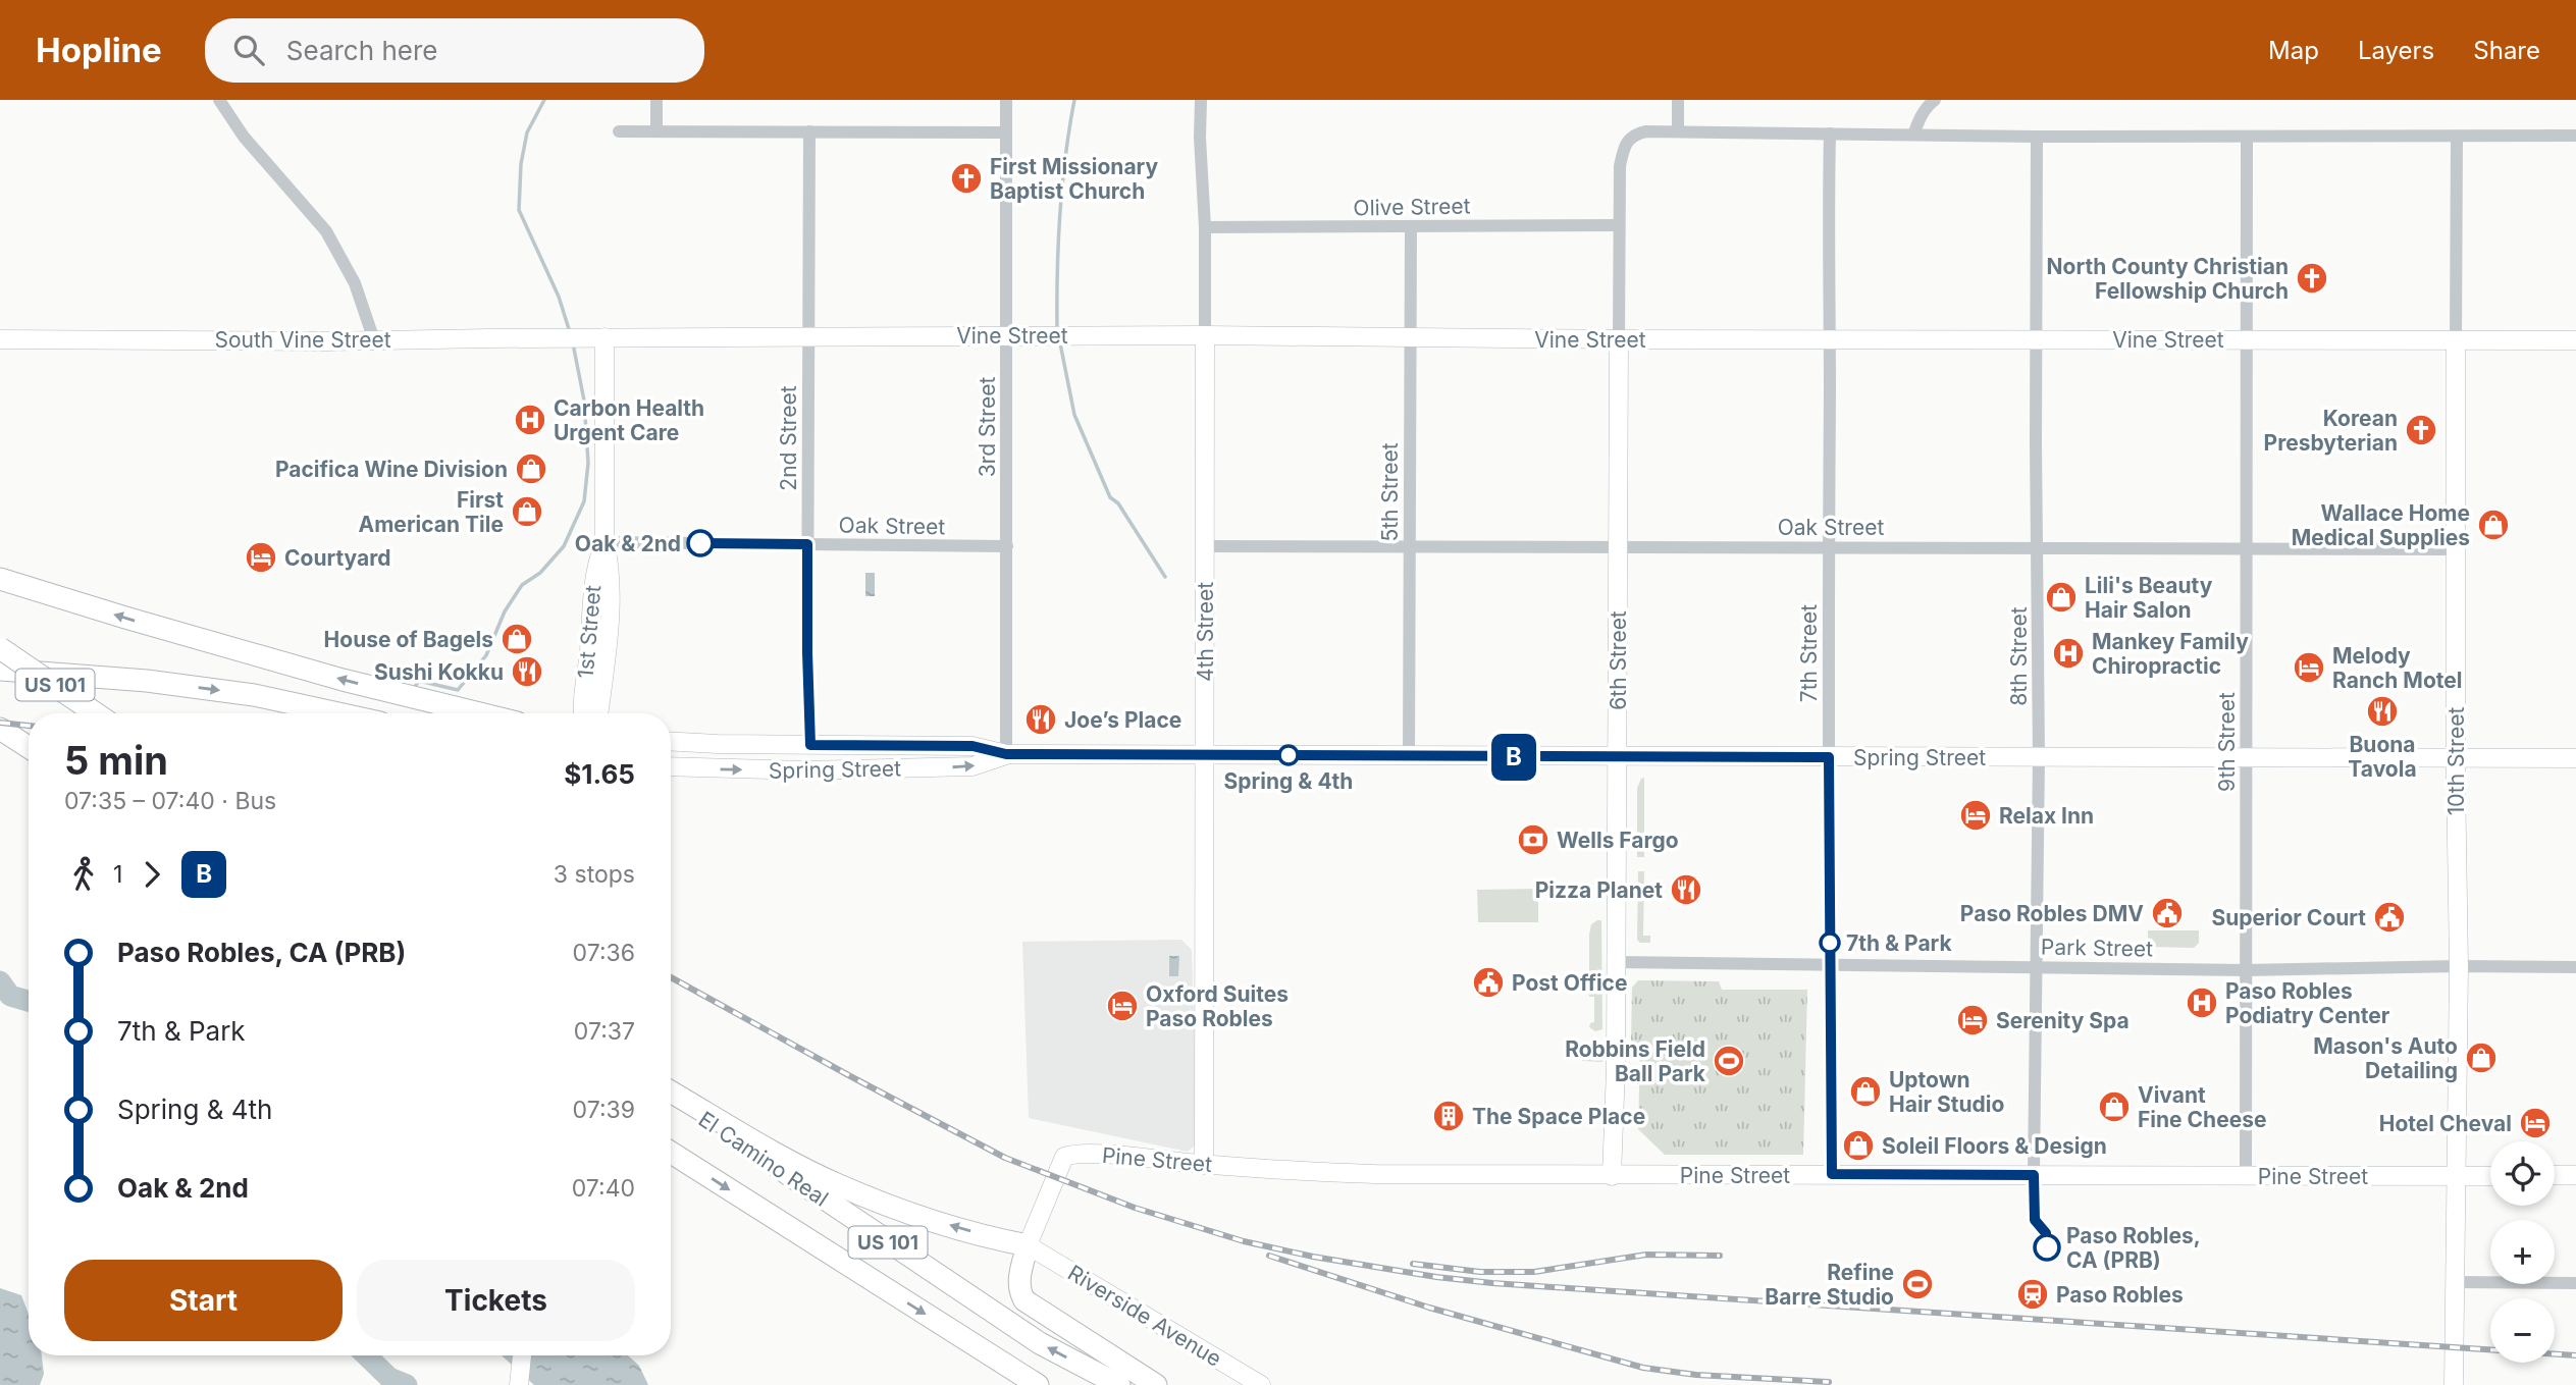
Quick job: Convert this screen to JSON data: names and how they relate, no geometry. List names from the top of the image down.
{
  "streets": {
    "highway": ["US 101", "El Camino Real"],
    "street": [
      "Olive Street",
      "Vine Street",
      "South Vine Street",
      "3rd Street",
      "2nd Street",
      "5th Street",
      "Oak Street",
      "1st Street",
      "4th Street",
      "7th Street",
      "8th Street",
      "6th Street",
      "9th Street",
      "Spring Street",
      "10th Street",
      "Park Street",
      "Pine Street",
      "Riverside Avenue"
    ]
  },
  "crossings": [
    ["Olive Street", "5th Street"],
    ["Olive Street", "4th Street"],
    ["Olive Street", "6th Street"],
    ["Vine Street", "South Vine Street"],
    ["Vine Street", "3rd Street"],
    ["Vine Street", "2nd Street"],
    ["Vine Street", "5th Street"],
    ["Vine Street", "1st Street"],
    ["Vine Street", "4th Street"],
    ["Vine Street", "7th Street"],
    ["Vine Street", "8th Street"],
    ["Vine Street", "6th Street"],
    ["Vine Street", "9th Street"],
    ["Vine Street", "10th Street"],
    ["South Vine Street", "1st Street"],
    ["3rd Street", "Oak Street"],
    ["3rd Street", "Spring Street"],
    ["2nd Street", "Oak Street"],
    ["2nd Street", "Spring Street"],
    ["5th Street", "Oak Street"],
    ["5th Street", "Spring Street"],
    ["Oak Street", "1st Street"],
    ["Oak Street", "4th Street"],
    ["Oak Street", "7th Street"],
    ["Oak Street", "8th Street"],
    ["Oak Street", "6th Street"],
    ["Oak Street", "9th Street"],
    ["Oak Street", "10th Street"],
    ["4th Street", "Spring Street"],
    ["4th Street", "Pine Street"],
    ["7th Street", "Spring Street"],
    ["7th Street", "Park Street"],
    ["7th Street", "Pine Street"],
    ["8th Street", "Spring Street"],
    ["8th Street", "Park Street"],
    ["8th Street", "Pine Street"],
    ["6th Street", "Spring Street"],
    ["6th Street", "Park Street"],
    ["6th Street", "Pine Street"],
    ["9th Street", "Spring Street"],
    ["9th Street", "Park Street"],
    ["9th Street", "Pine Street"],
    ["Spring Street", "10th Street"],
    ["10th Street", "Park Street"],
    ["10th Street", "Pine Street"],
    ["Pine Street", "Riverside Avenue"]
  ],
  "places": {
    "church": ["First Missionary Baptist Church", "North County Christian Fellowship Church", "Korean Presbyterian"],
    "hospital": ["Carbon Health Urgent Care", "Mankey Family Chiropractic", "Paso Robles Podiatry Center"],
    "shop": [
      "Pacifica Wine Division",
      "First American Tile",
      "Wallace Home Medical Supplies",
      "Lili's Beauty Hair Salon",
      "House of Bagels",
      "Mason's Auto Detailing",
      "Uptown Hair Studio",
      "Vivant Fine Cheese",
      "Soleil Floors & Design"
    ],
    "other": [
      "Oak & 2nd",
      "Spring & 4th",
      "7th & Park",
      "Paso Robles, CA (PRB)"
    ],
    "hotel": [
      "Courtyard",
      "Melody Ranch Motel",
      "Relax Inn",
      "Oxford Suites Paso Robles",
      "Serenity Spa",
      "Hotel Cheval"
    ],
    "restaurant": [
      "Sushi Kokku",
      "Buona Tavola",
      "Joe’s Place",
      "Pizza Planet"
    ],
    "bank": ["Wells Fargo"],
    "public building": ["Paso Robles DMV", "Superior Court", "Post Office"],
    "sports": ["Robbins Field Ball Park", "Refine Barre Studio"],
    "building": ["The Space Place"],
    "station": ["Paso Robles"]
  },
  "lines": ["bus line B"],
  "page": {
    "header": "Hopline",
    "search": "Search here",
    "nav": ["Map", "Layers", "Share"],
    "on_map": "B",
    "heading": ["5 min", "07:35 – 07:40 · Bus", "$1.65"],
    "legs": ["1", "B", "3 stops"],
    "list": [
      {
        "name": "Paso Robles, CA (PRB)",
        "value": "07:36"
      },
      {
        "name": "7th & Park",
        "value": "07:37"
      },
      {
        "name": "Spring & 4th",
        "value": "07:39"
      },
      {
        "name": "Oak & 2nd",
        "value": "07:40"
      }
    ],
    "map_buttons": ["+", "−"],
    "buttons": ["Start", "Tickets"]
  }
}
